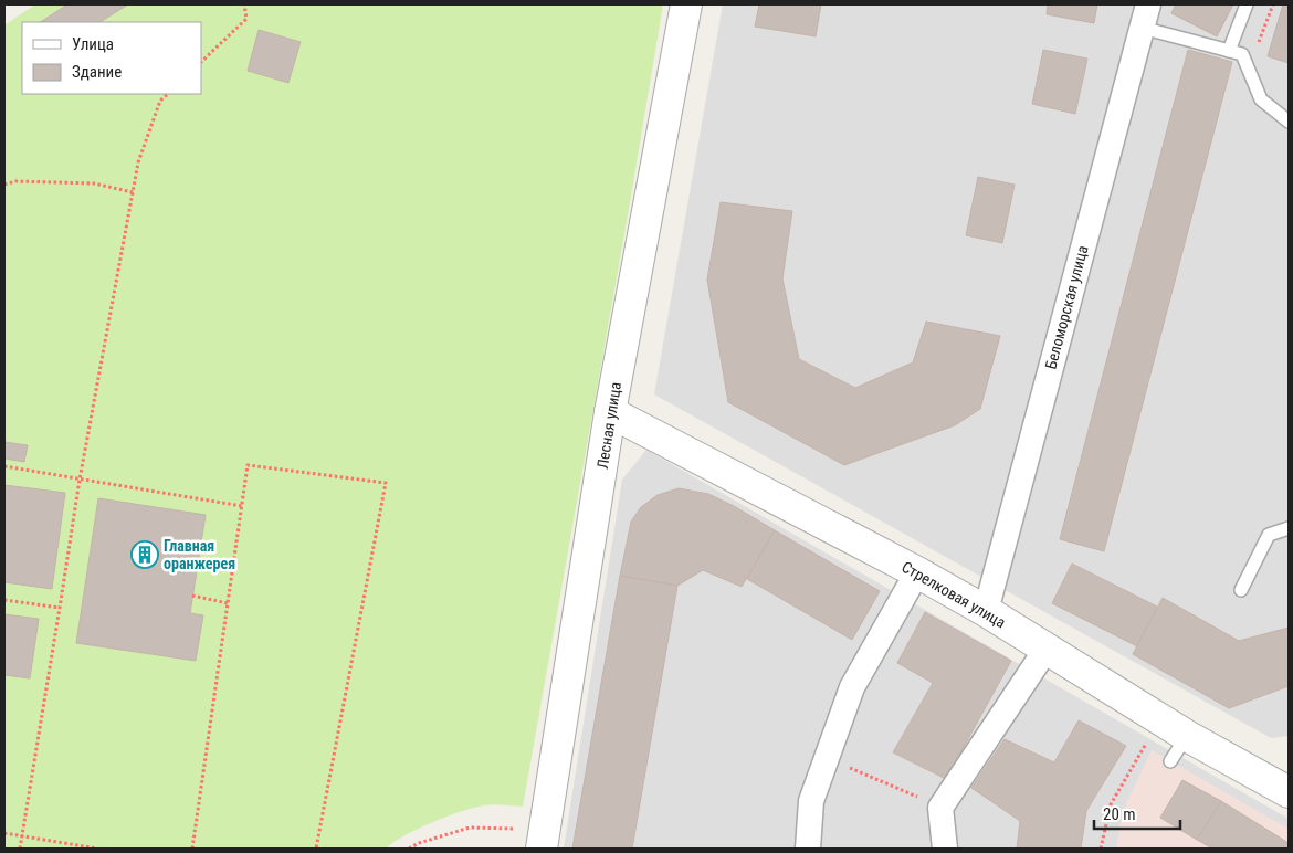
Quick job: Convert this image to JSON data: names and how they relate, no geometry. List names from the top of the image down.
{
  "streets": {
    "street": ["Беломорская улица", "Лесная улица", "Стрелковая улица"]
  },
  "crossings": [
    ["Беломорская улица", "Стрелковая улица"],
    ["Лесная улица", "Стрелковая улица"]
  ],
  "places": {
    "building": ["Главная оранжерея"]
  },
  "legend": ["Улица", "Здание"],
  "scale_bar": "20 m"
}
